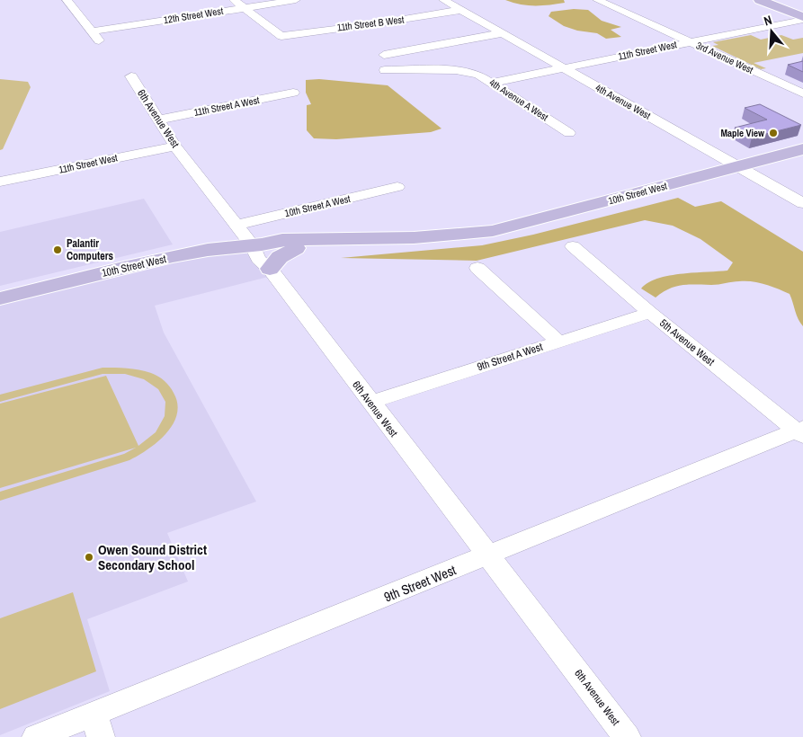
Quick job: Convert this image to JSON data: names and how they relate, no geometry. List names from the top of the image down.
{
  "streets": {
    "main road": ["10th Street West"],
    "street": [
      "12th Street West",
      "11th Street B West",
      "11th Street West",
      "3rd Avenue West",
      "4th Avenue A West",
      "4th Avenue West",
      "11th Street A West",
      "6th Avenue West",
      "10th Street A West",
      "5th Avenue West",
      "9th Street A West",
      "9th Street West"
    ]
  },
  "crossings": [
    ["12th Street West", "11th Street B West"],
    ["11th Street B West", "4th Avenue West"],
    ["11th Street West", "3rd Avenue West"],
    ["11th Street West", "4th Avenue A West"],
    ["11th Street West", "4th Avenue West"],
    ["11th Street West", "6th Avenue West"],
    ["4th Avenue West", "10th Street West"],
    ["11th Street A West", "6th Avenue West"],
    ["6th Avenue West", "10th Street West"],
    ["6th Avenue West", "10th Street A West"],
    ["6th Avenue West", "9th Street A West"],
    ["6th Avenue West", "9th Street West"],
    ["5th Avenue West", "9th Street A West"],
    ["5th Avenue West", "9th Street West"]
  ],
  "places": ["Maple View", "Palantir Computers", "Owen Sound District Secondary School"],
  "north": "top"
}
